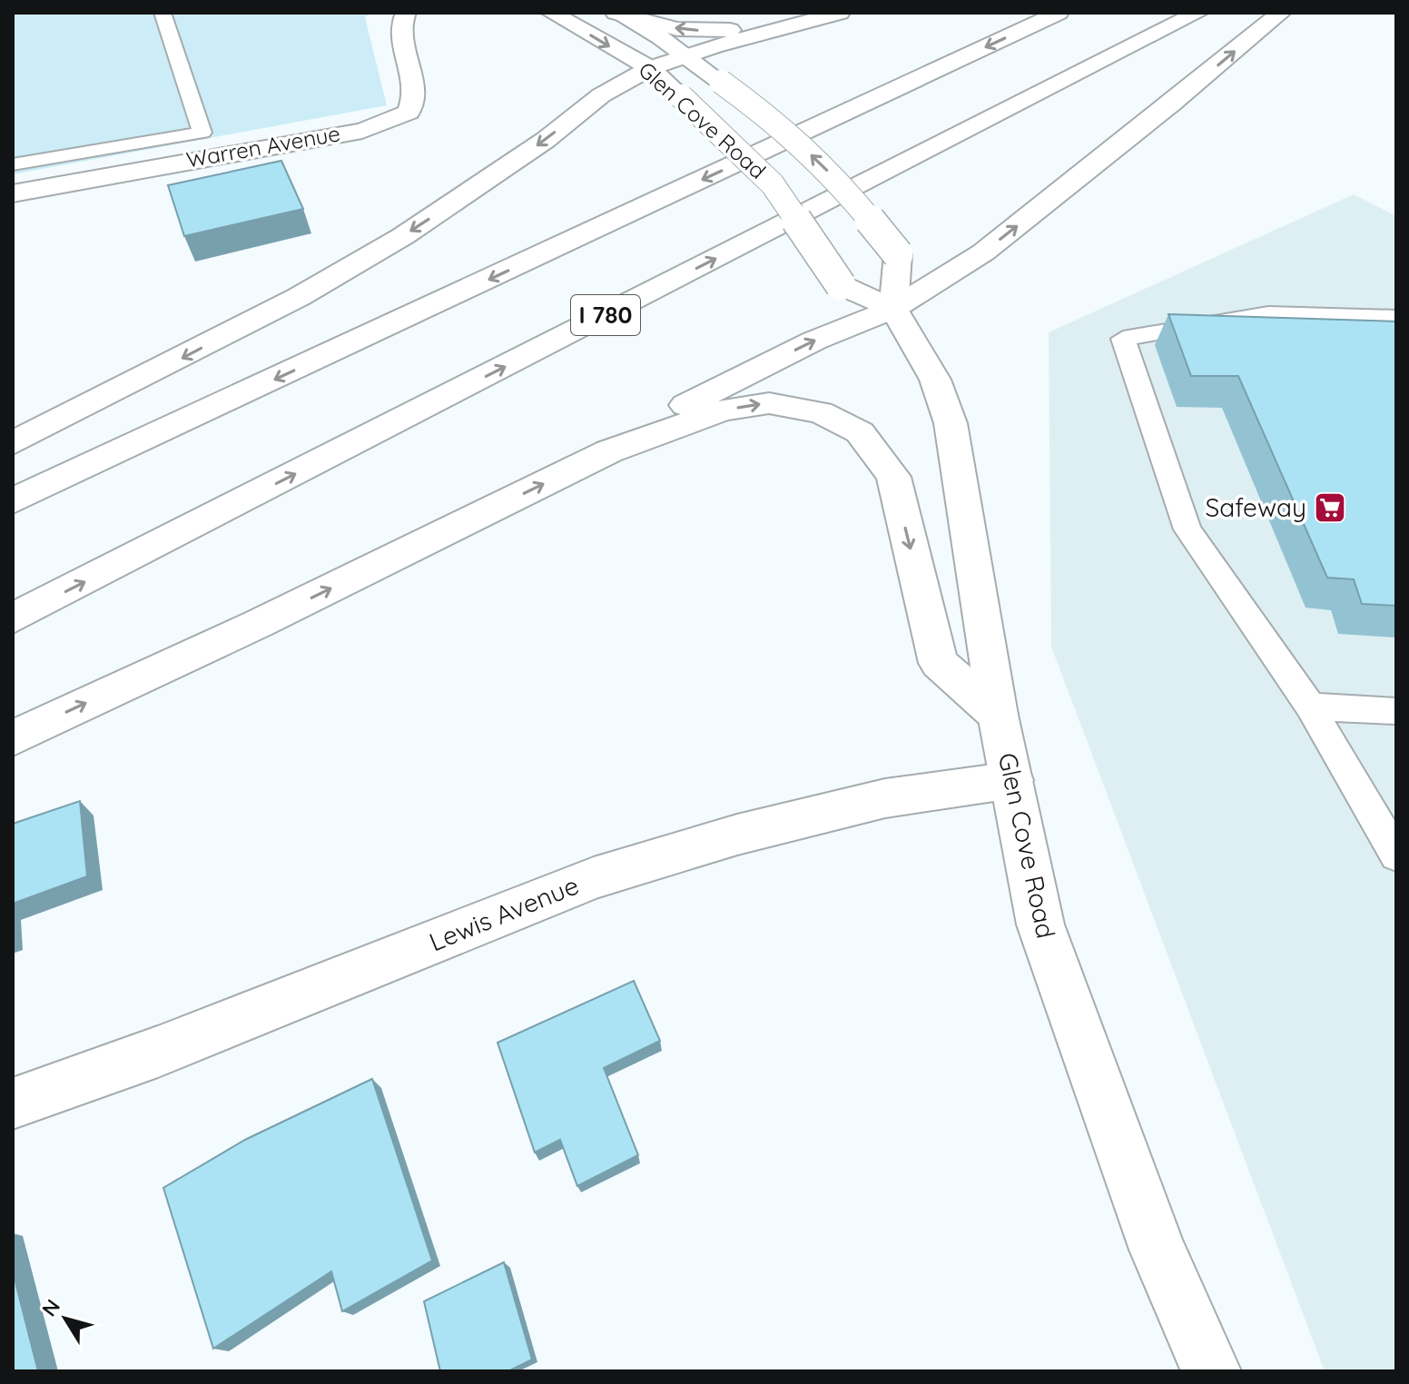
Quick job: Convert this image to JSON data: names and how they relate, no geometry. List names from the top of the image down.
{
  "streets": {
    "main road": [
      "Glen Cove Road",
      "Warren Avenue",
      "I 780",
      "Lewis Avenue"
    ]
  },
  "crossings": [
    ["Glen Cove Road", "Lewis Avenue"]
  ],
  "places": {
    "supermarket": ["Safeway"]
  },
  "north": "top left"
}
